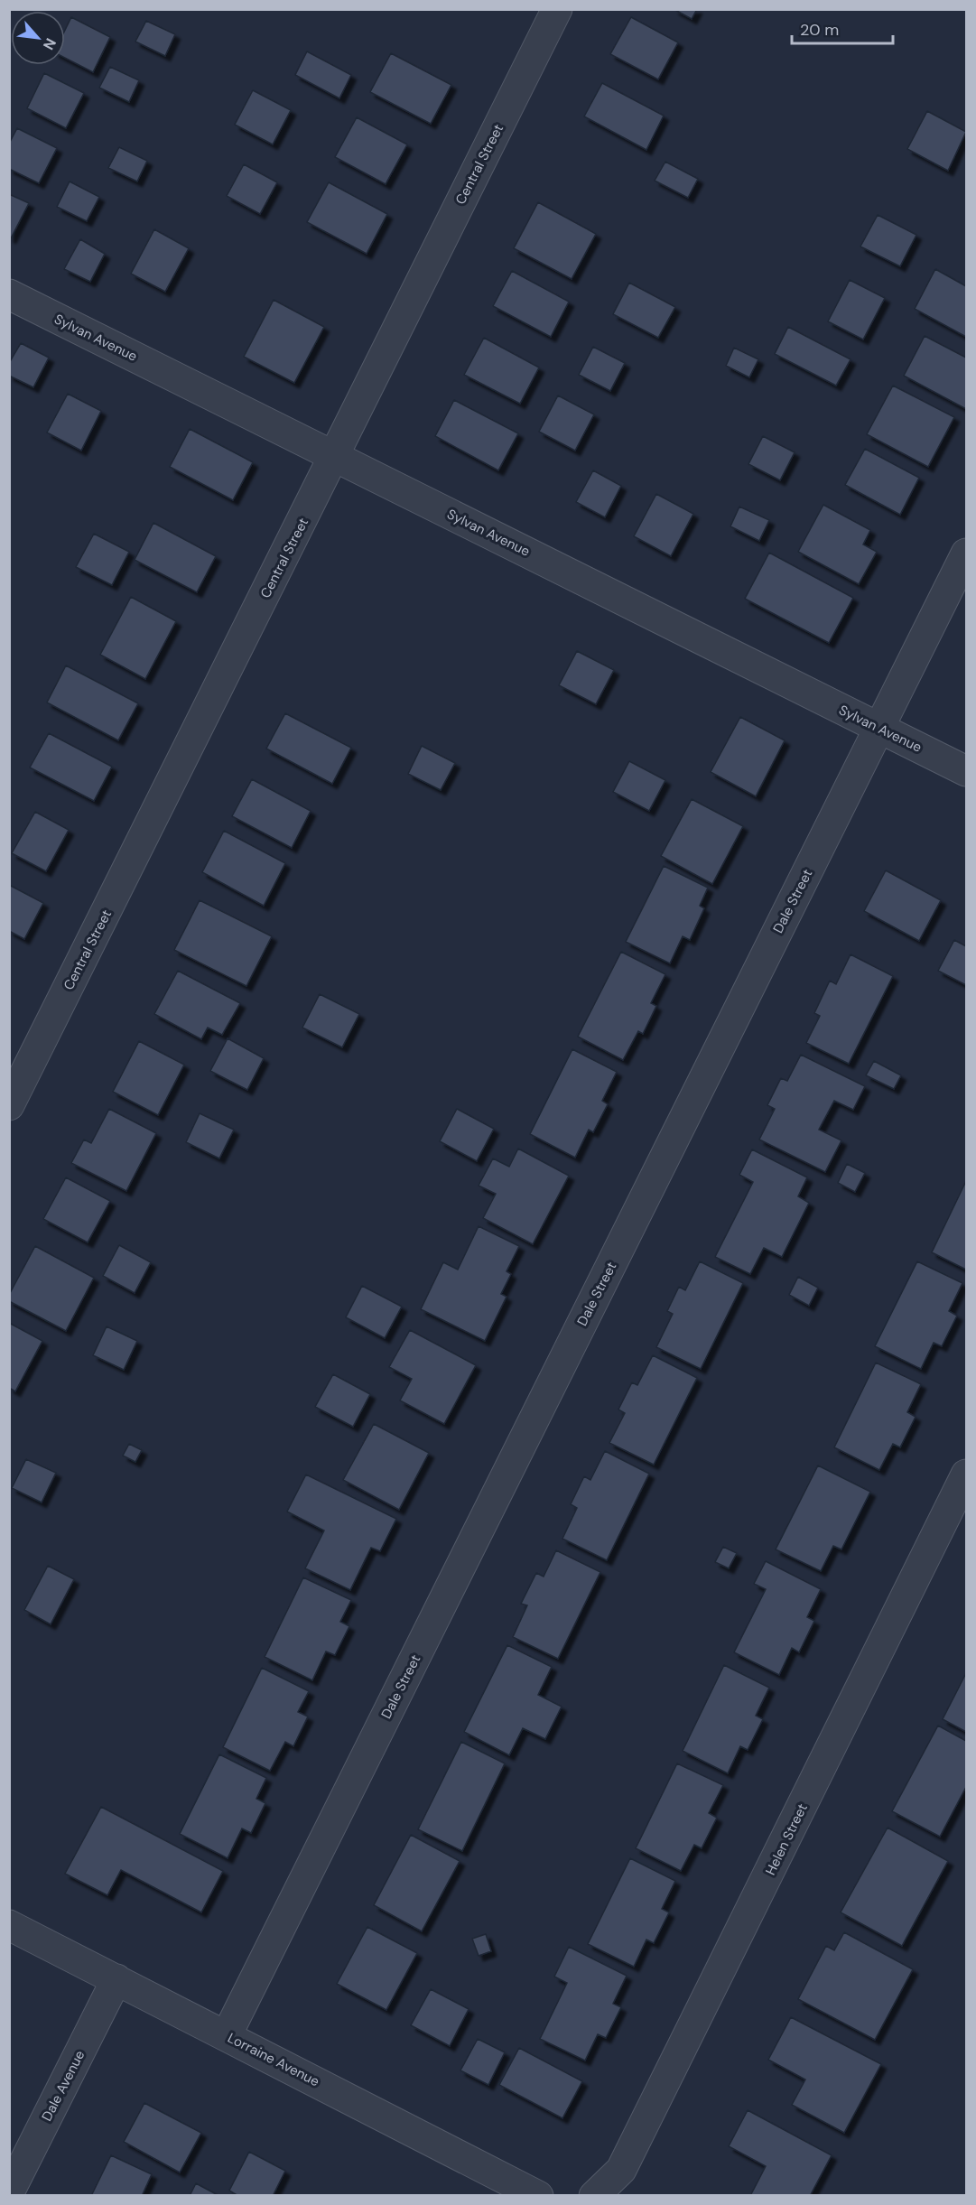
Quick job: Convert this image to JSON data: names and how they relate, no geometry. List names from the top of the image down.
{
  "streets": {
    "street": [
      "Central Street",
      "Sylvan Avenue",
      "Dale Street",
      "Helen Street",
      "Lorraine Avenue",
      "Dale Avenue"
    ]
  },
  "crossings": [
    ["Central Street", "Sylvan Avenue"],
    ["Sylvan Avenue", "Dale Street"],
    ["Dale Street", "Lorraine Avenue"],
    ["Lorraine Avenue", "Dale Avenue"]
  ],
  "scale_bar": "20 m",
  "north": "bottom right"
}
